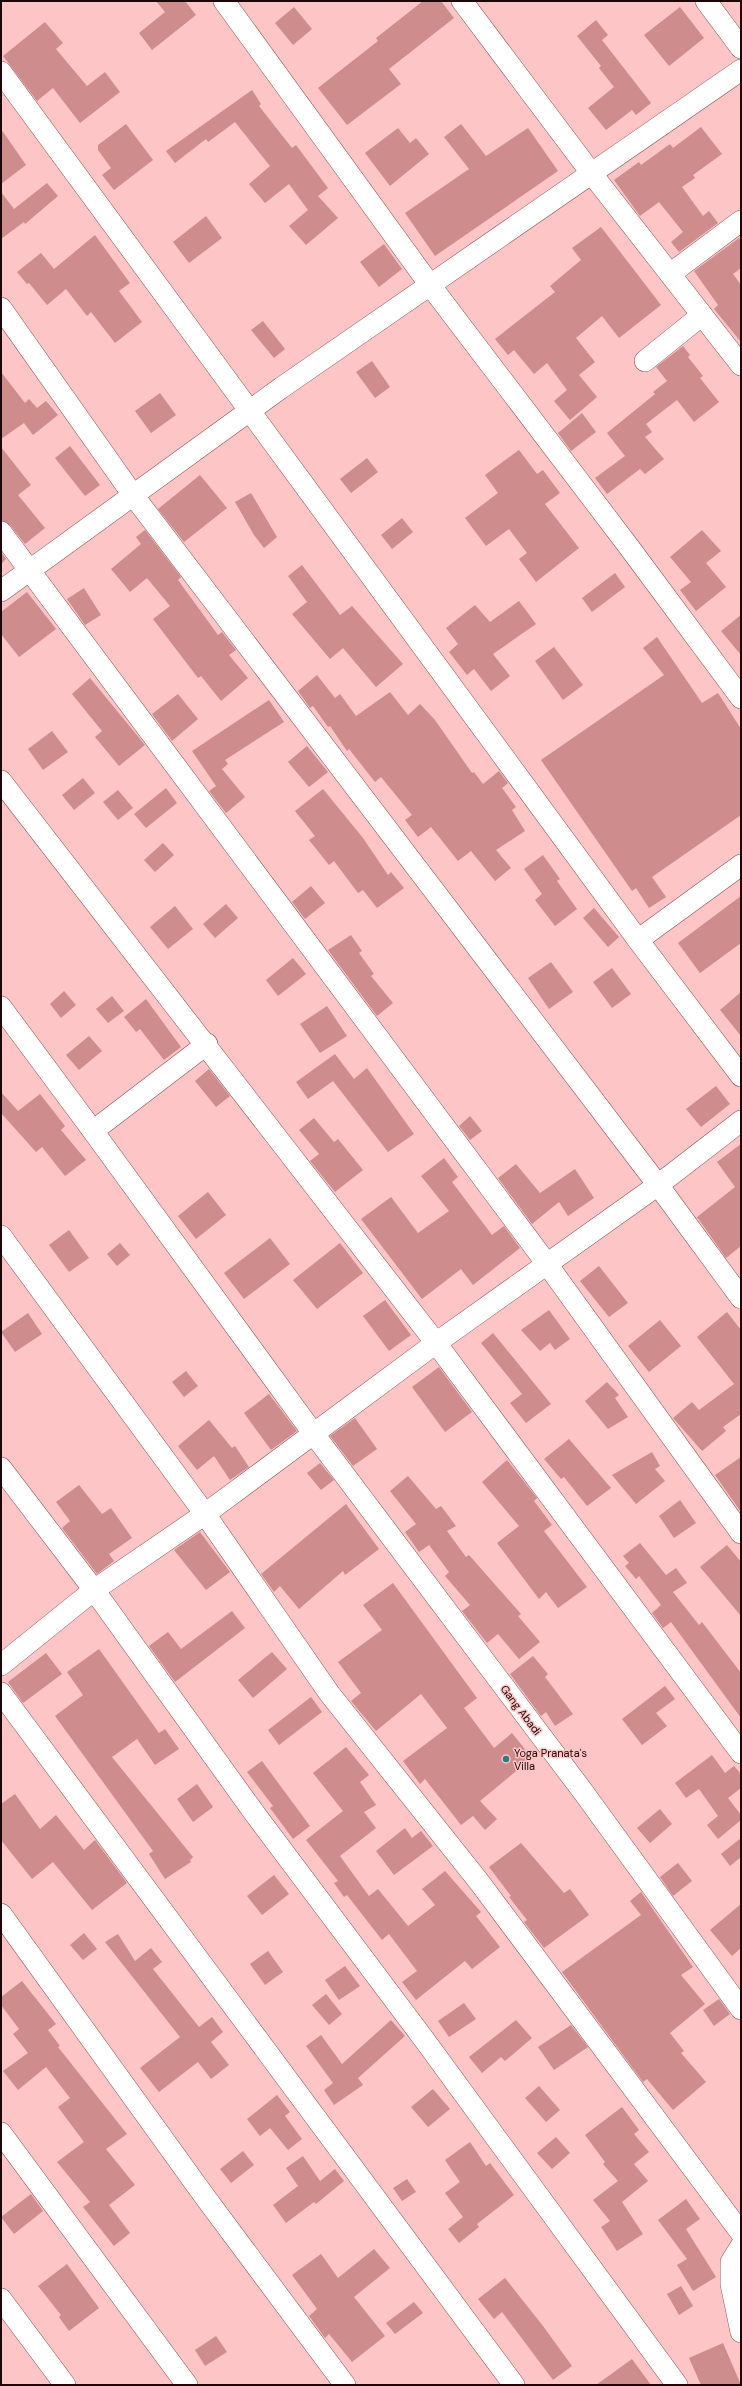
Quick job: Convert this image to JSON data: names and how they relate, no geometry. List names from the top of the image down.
{
  "streets": {
    "street": ["Gang Abadi"]
  },
  "places": ["Yoga Pranata's Villa"]
}
